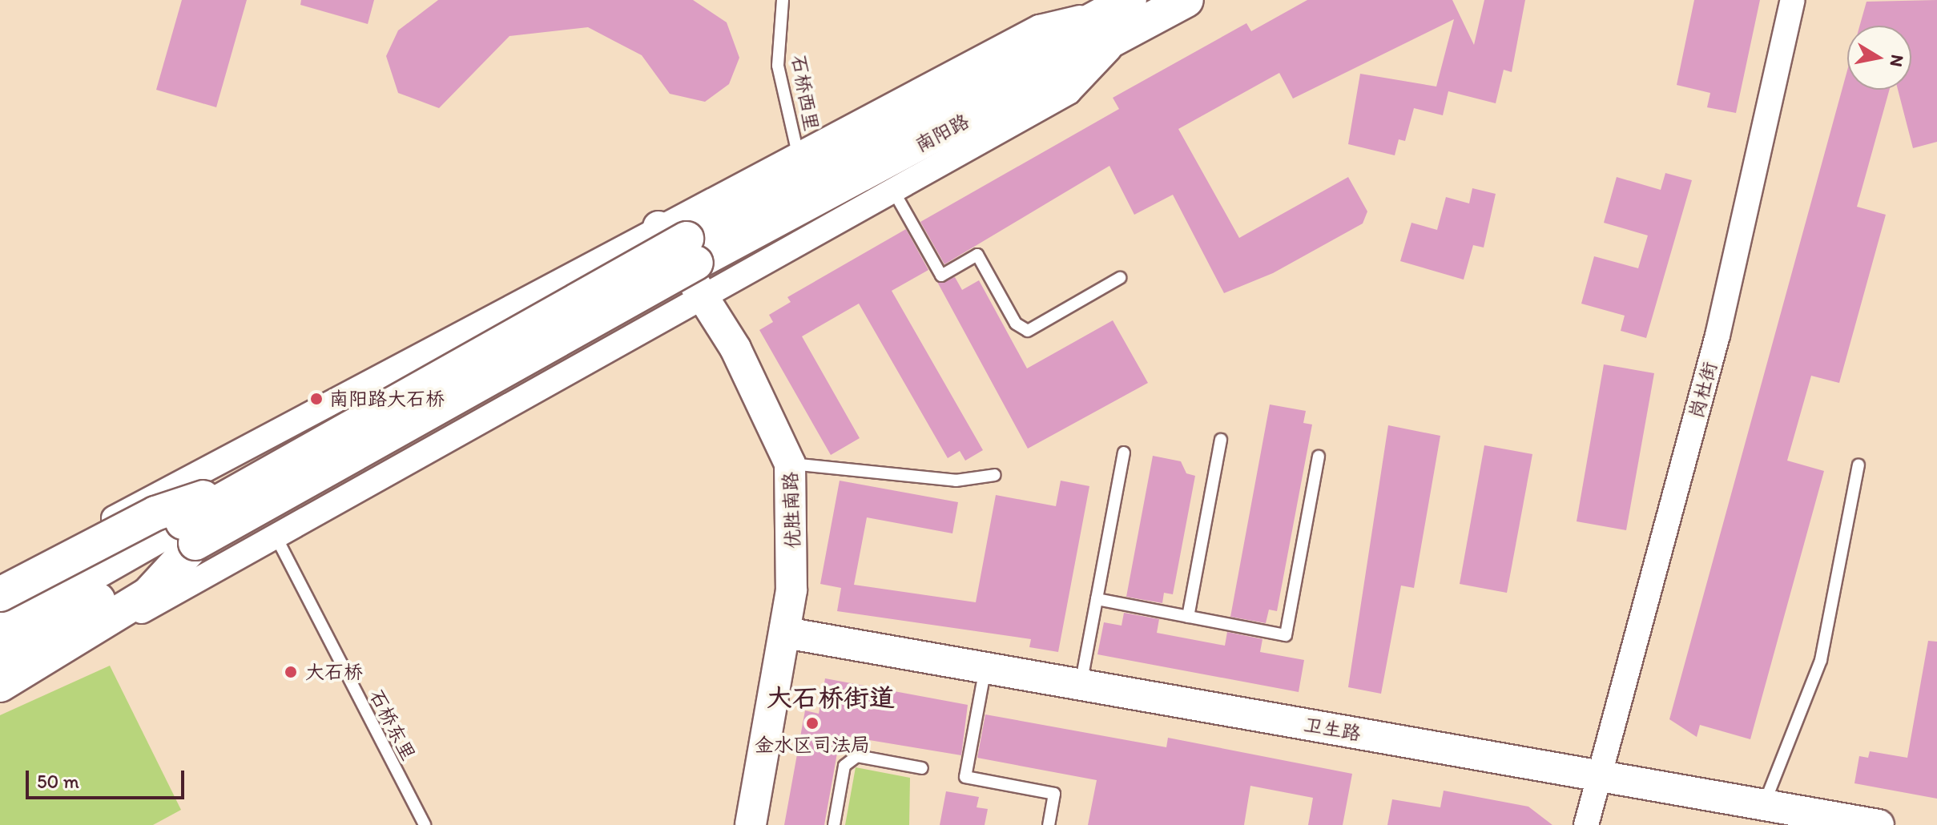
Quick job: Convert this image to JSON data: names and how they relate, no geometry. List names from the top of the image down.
{
  "streets": {
    "main road": ["南阳路"],
    "street": ["岗杜街", "优胜南路", "卫生路"],
    "lane": ["石桥西里", "石桥东里"]
  },
  "crossings": [
    ["南阳路", "优胜南路"],
    ["岗杜街", "卫生路"],
    ["优胜南路", "卫生路"]
  ],
  "districts": ["大石桥街道"],
  "places": ["南阳路大石桥", "大石桥", "金水区司法局"],
  "scale_bar": "50 m",
  "north": "right"
}
